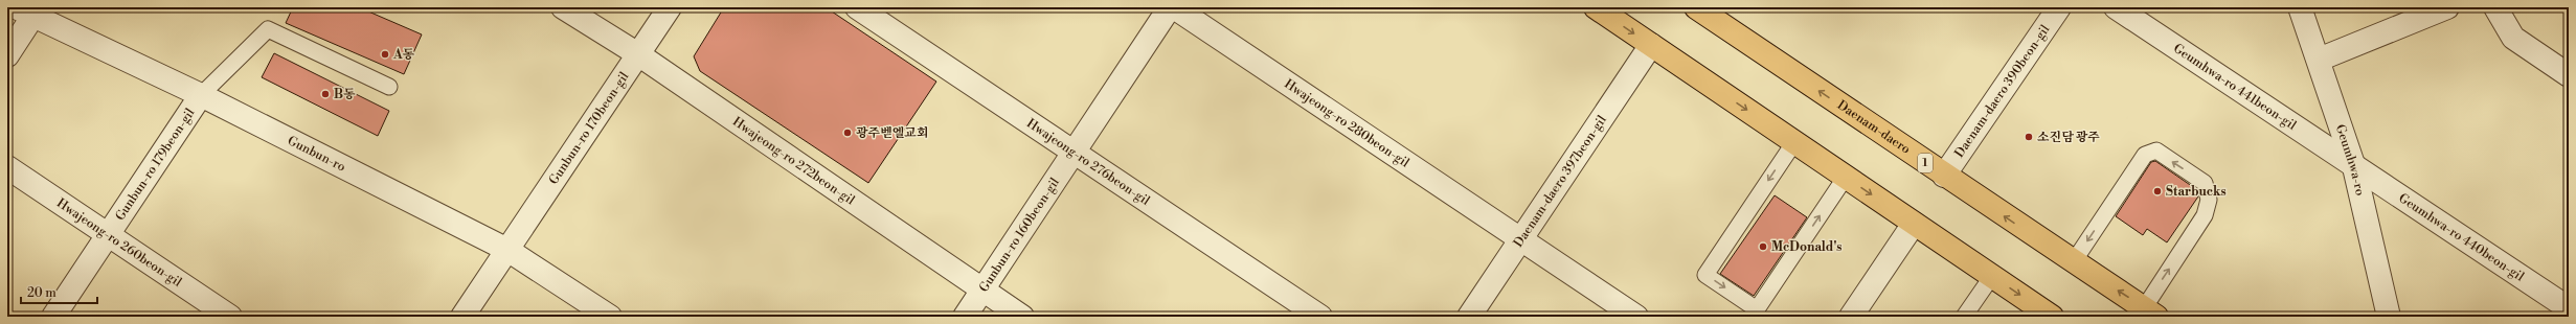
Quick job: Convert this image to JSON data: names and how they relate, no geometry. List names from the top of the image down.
{
  "streets": {
    "main road": ["Daenam-daero", "1"],
    "street": [
      "Geumhwa-ro 441beon-gil",
      "Daenam-daero 390beon-gil",
      "Hwajeong-ro 280beon-gil",
      "Gunbun-ro 170beon-gil",
      "Gunbun-ro",
      "Geumhwa-ro",
      "Hwajeong-ro 272beon-gil",
      "Hwajeong-ro 276beon-gil",
      "Gunbun-ro 179beon-gil",
      "Daenam-daero 397beon-gil",
      "Gunbun-ro 160beon-gil",
      "Geumhwa-ro 440beon-gil",
      "Hwajeong-ro 260beon-gil"
    ]
  },
  "crossings": [
    ["Geumhwa-ro 441beon-gil", "Geumhwa-ro"],
    ["Geumhwa-ro 441beon-gil", "Geumhwa-ro 440beon-gil"],
    ["Daenam-daero 390beon-gil", "Daenam-daero"],
    ["Hwajeong-ro 280beon-gil", "Daenam-daero 397beon-gil"],
    ["Gunbun-ro 170beon-gil", "Gunbun-ro"],
    ["Gunbun-ro 170beon-gil", "Hwajeong-ro 272beon-gil"],
    ["Gunbun-ro", "Gunbun-ro 179beon-gil"],
    ["Geumhwa-ro", "Geumhwa-ro 440beon-gil"],
    ["Hwajeong-ro 272beon-gil", "Gunbun-ro 160beon-gil"],
    ["Hwajeong-ro 276beon-gil", "Gunbun-ro 160beon-gil"],
    ["Gunbun-ro 179beon-gil", "Hwajeong-ro 260beon-gil"]
  ],
  "places": [
    "A동",
    "B동",
    "광주벧엘교회",
    "소진담 광주",
    "Starbucks",
    "McDonald's"
  ],
  "scale_bar": "20 m"
}
